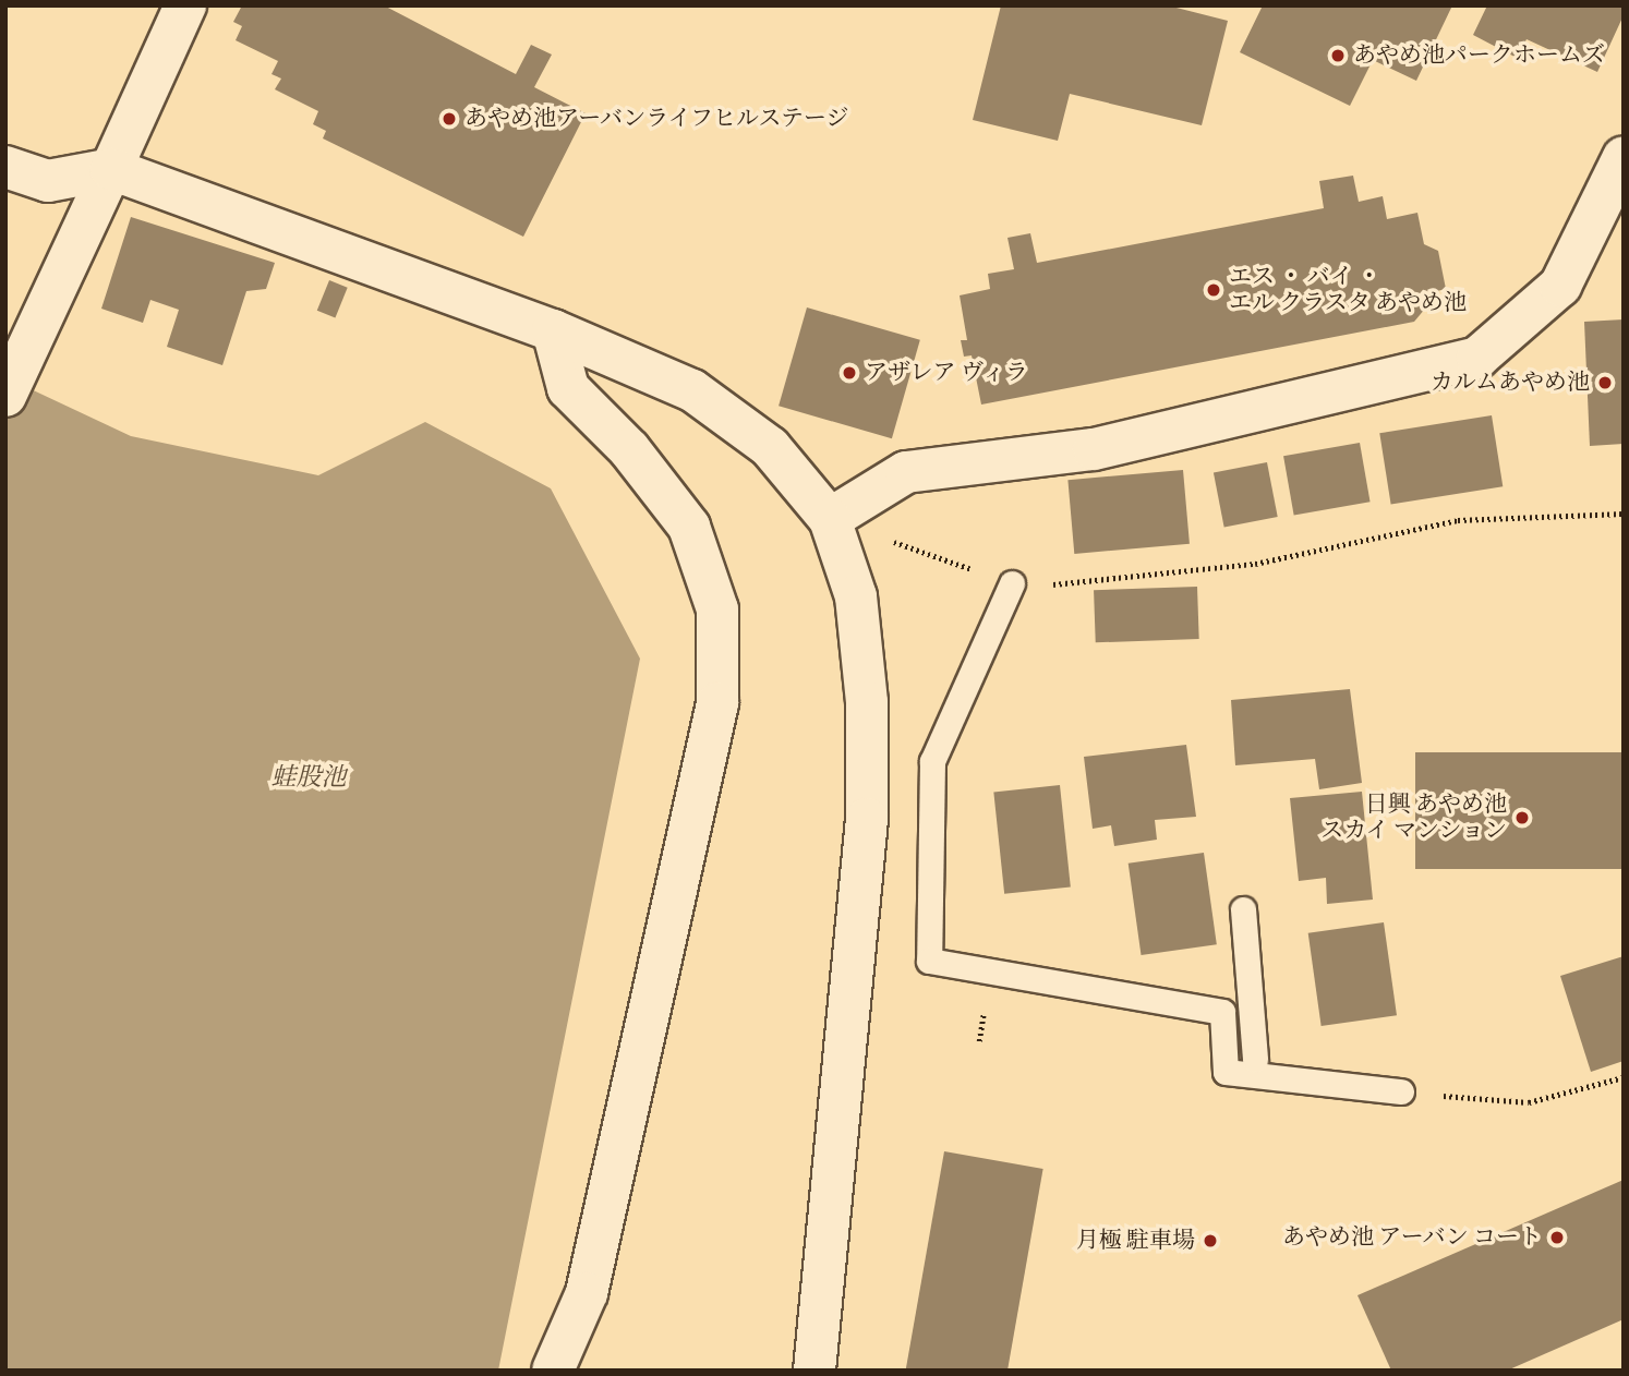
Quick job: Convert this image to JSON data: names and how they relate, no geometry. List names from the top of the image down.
{
  "water": ["蛙股池"],
  "places": [
    "あやめ池パークホームズ",
    "あやめ池アーバンライフヒルステージ",
    "エス ・ バイ ・ エル クラスタ あやめ池",
    "アザレア ヴィラ",
    "カルムあやめ池",
    "日興 あやめ池 スカイ マンション",
    "あやめ池 アーバン コート",
    "月極 駐車場"
  ]
}
